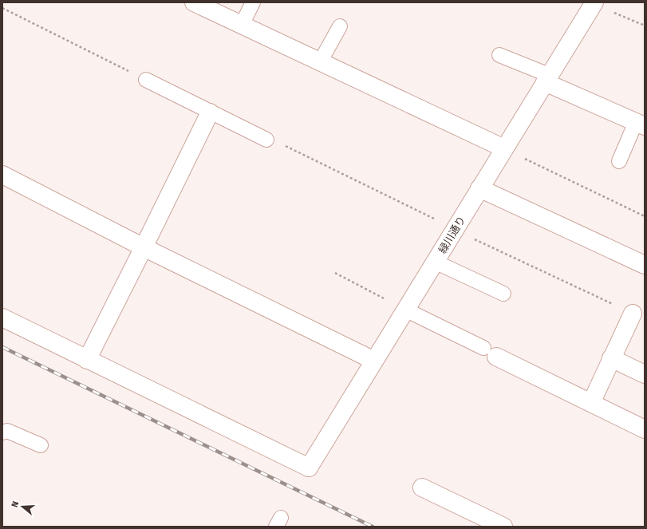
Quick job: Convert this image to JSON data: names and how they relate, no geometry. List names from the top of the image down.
{
  "streets": {
    "street": ["緑川通り"]
  },
  "north": "left"
}
